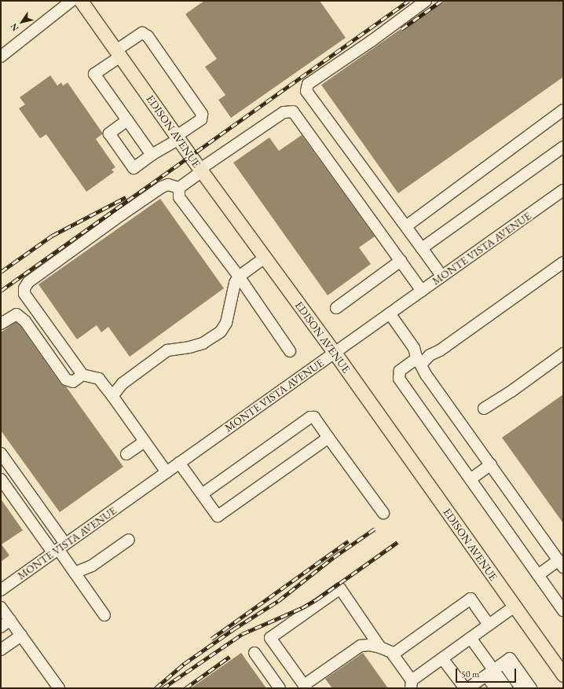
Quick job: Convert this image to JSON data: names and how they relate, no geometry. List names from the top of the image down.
{
  "streets": {
    "main road": ["EDISON AVENUE"],
    "street": ["MONTE VISTA AVENUE"]
  },
  "crossings": [
    ["EDISON AVENUE", "MONTE VISTA AVENUE"]
  ],
  "scale_bar": "50 m",
  "north": "bottom left"
}
